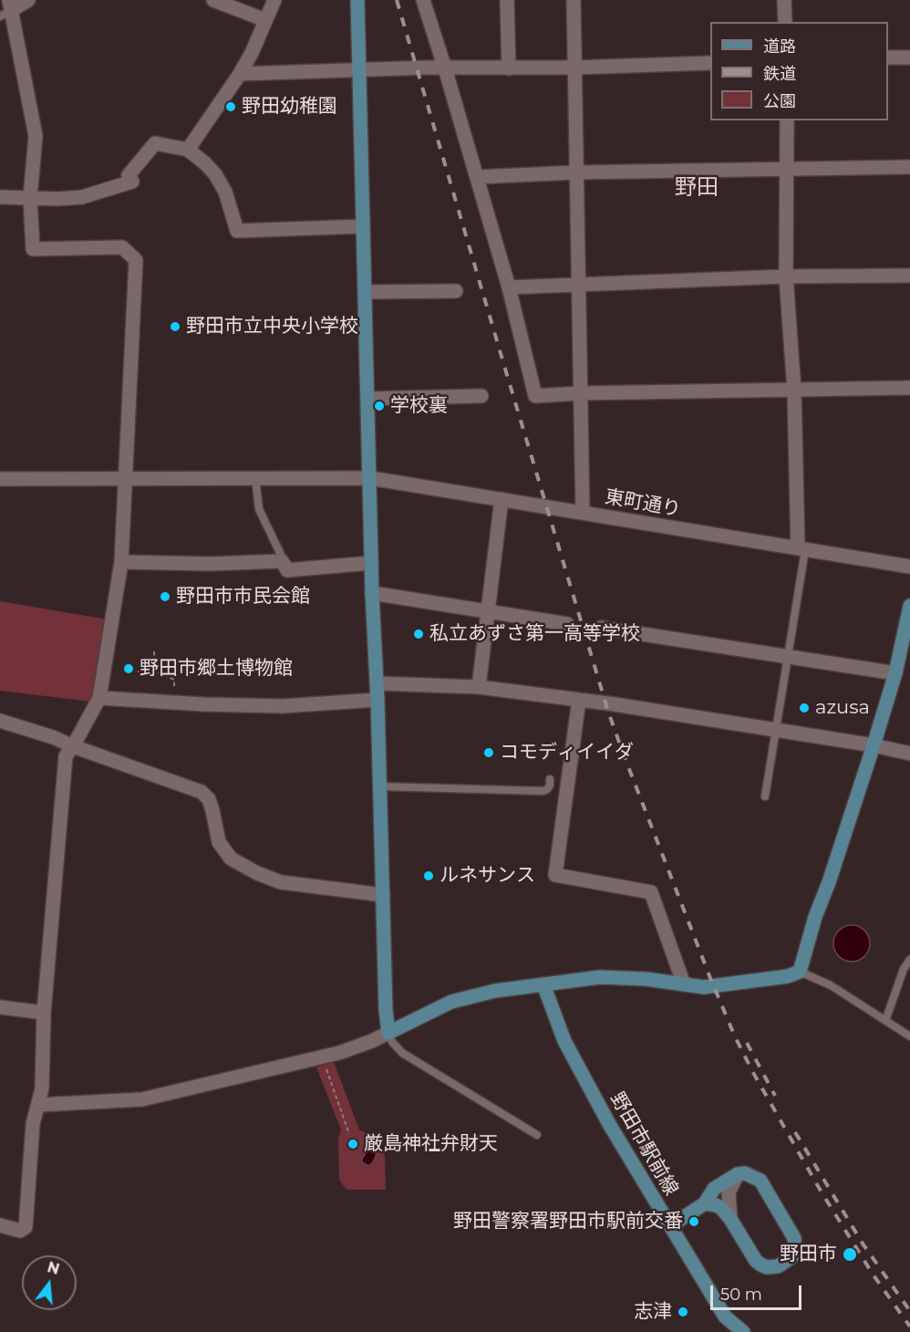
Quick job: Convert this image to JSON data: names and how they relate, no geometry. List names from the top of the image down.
{
  "streets": {
    "street": ["東町通り", "野田市駅前線"]
  },
  "districts": ["野田"],
  "places": [
    "野田幼稚園",
    "野田市立中央小学校",
    "学校裏",
    "野田市市民会館",
    "私立あずさ第一高等学校",
    "野田市郷土博物館",
    "azusa",
    "コモディイイダ",
    "ルネサンス",
    "厳島神社弁財天",
    "野田警察署野田市駅前交番",
    "野田市",
    "志津"
  ],
  "legend": ["道路", "鉄道", "公園"],
  "scale_bar": "50 m",
  "north": "top"
}
